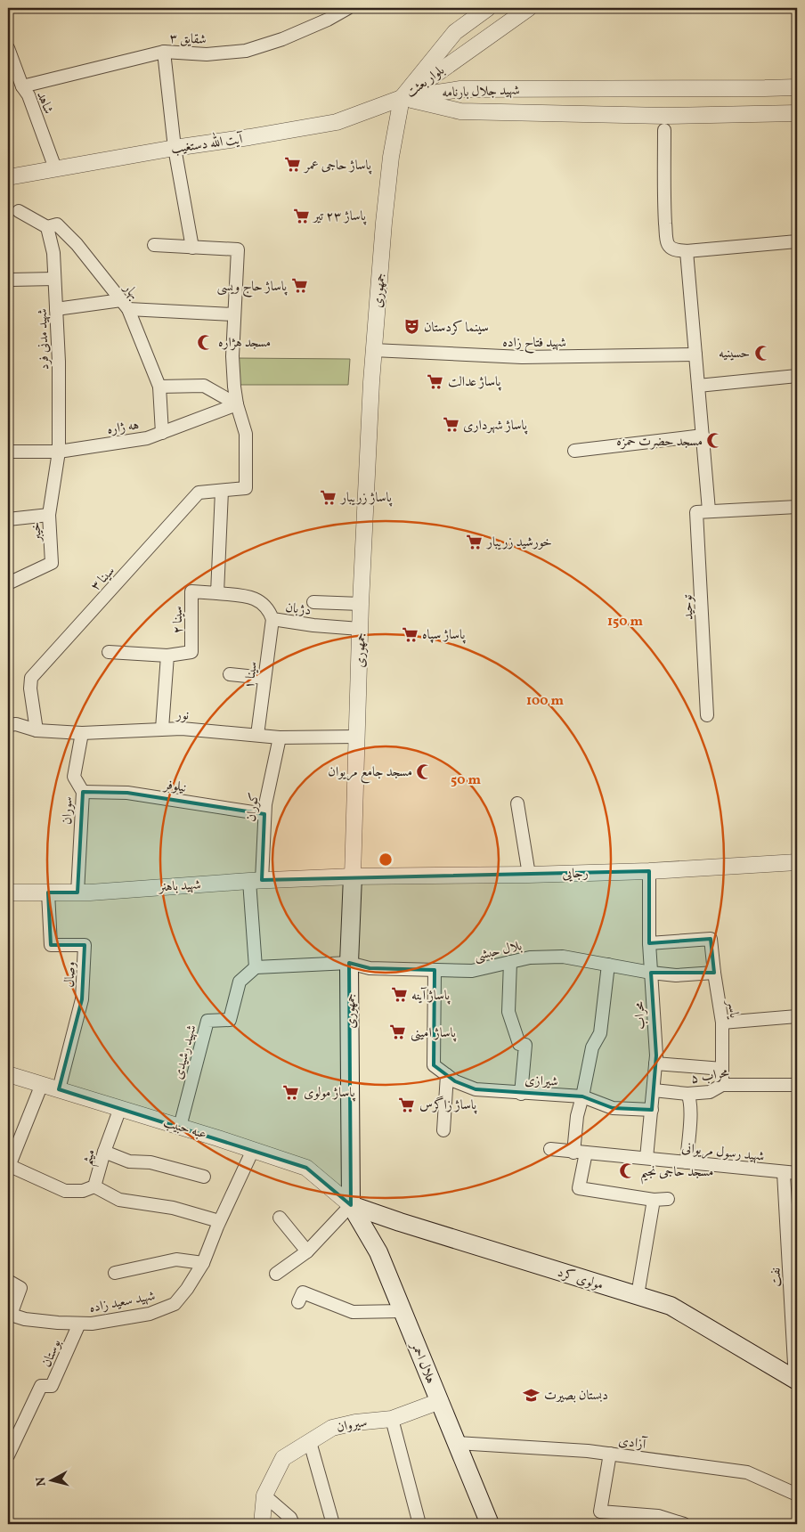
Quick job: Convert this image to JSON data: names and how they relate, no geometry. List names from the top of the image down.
{
  "streets": {
    "main road": ["جمهوری", "مولوی کرد", "هلال احمر"],
    "street": [
      "شقایق ۳",
      "بلوار بعثت",
      "شهید جلال بارنامه",
      "شاهد",
      "آیت الله دستغیب",
      "بهار",
      "شهید مدنی فرد",
      "شهید فتاح زاده",
      "هه ژاره",
      "خیبر",
      "سینا ۳",
      "توحید",
      "دژبان",
      "سینا ۲",
      "سینا ۱",
      "نور",
      "نیلوفر",
      "کوران",
      "سوران",
      "رجایی",
      "شهید باهنر",
      "بلال حبشی",
      "وصال",
      "یاسر",
      "محراب",
      "شهید رشیدی",
      "محراب ۵",
      "شیرازی",
      "عبه حبیب",
      "شهید رسول مریوانی",
      "میثم",
      "نفت",
      "شهید سعید زاده",
      "بوستان",
      "سیروان",
      "آزادی"
    ]
  },
  "crossings": [
    ["شقایق ۳", "شاهد"],
    ["بلوار بعثت", "شهید جلال بارنامه"],
    ["بلوار بعثت", "آیت الله دستغیب"],
    ["بلوار بعثت", "جمهوری"],
    ["شهید جلال بارنامه", "آیت الله دستغیب"],
    ["شهید جلال بارنامه", "جمهوری"],
    ["شاهد", "آیت الله دستغیب"],
    ["آیت الله دستغیب", "جمهوری"],
    ["جمهوری", "شهید فتاح زاده"],
    ["جمهوری", "دژبان"],
    ["جمهوری", "نور"],
    ["جمهوری", "رجایی"],
    ["جمهوری", "شهید باهنر"],
    ["جمهوری", "بلال حبشی"],
    ["جمهوری", "عبه حبیب"],
    ["جمهوری", "مولوی کرد"],
    ["جمهوری", "هلال احمر"],
    ["بهار", "شهید مدنی فرد"],
    ["بهار", "هه ژاره"],
    ["شهید مدنی فرد", "هه ژاره"],
    ["شهید مدنی فرد", "خیبر"],
    ["هه ژاره", "خیبر"],
    ["هه ژاره", "سینا ۳"],
    ["سینا ۳", "نور"],
    ["دژبان", "سینا ۲"],
    ["دژبان", "سینا ۱"],
    ["سینا ۱", "نور"],
    ["نور", "کوران"],
    ["نور", "سوران"],
    ["نیلوفر", "کوران"],
    ["نیلوفر", "سوران"],
    ["کوران", "شهید باهنر"],
    ["سوران", "شهید باهنر"],
    ["رجایی", "شهید باهنر"],
    ["رجایی", "محراب"],
    ["شهید باهنر", "وصال"],
    ["بلال حبشی", "یاسر"],
    ["بلال حبشی", "محراب"],
    ["بلال حبشی", "شهید رشیدی"],
    ["بلال حبشی", "شیرازی"],
    ["وصال", "عبه حبیب"],
    ["یاسر", "محراب"],
    ["یاسر", "محراب ۵"],
    ["محراب", "محراب ۵"],
    ["محراب", "شیرازی"],
    ["محراب", "شهید رسول مریوانی"],
    ["شهید رشیدی", "عبه حبیب"],
    ["عبه حبیب", "میثم"],
    ["عبه حبیب", "مولوی کرد"],
    ["عبه حبیب", "شهید سعید زاده"],
    ["عبه حبیب", "هلال احمر"],
    ["شهید رسول مریوانی", "نفت"],
    ["نفت", "مولوی کرد"],
    ["مولوی کرد", "هلال احمر"],
    ["شهید سعید زاده", "بوستان"],
    ["هلال احمر", "سیروان"],
    ["هلال احمر", "آزادی"]
  ],
  "places": {
    "supermarket": [
      "پاساژ حاجی عمر",
      "پاساژ ۲۳ تیر",
      "پاساژ حاج ویسی",
      "پاساژ عدالت",
      "پاساژ شهرداری",
      "پاساژ زریبار",
      "خورشید زریبار",
      "پاساژ سپاه",
      "پاساژ آینه",
      "پاساژ امینی",
      "پاساژ مولوی",
      "پاساژ زاگرس"
    ],
    "theatre": ["سینما کردستان"],
    "mosque": [
      "مسجد هژاره",
      "حسینیه",
      "مسجد حضرت حمزه",
      "مسجد جامع مریوان",
      "مسجد حاجی نجیم"
    ],
    "school or university": ["دبستان بصیرت"]
  },
  "north": "left",
  "rings": ["150 m", "100 m", "50 m"]
}
